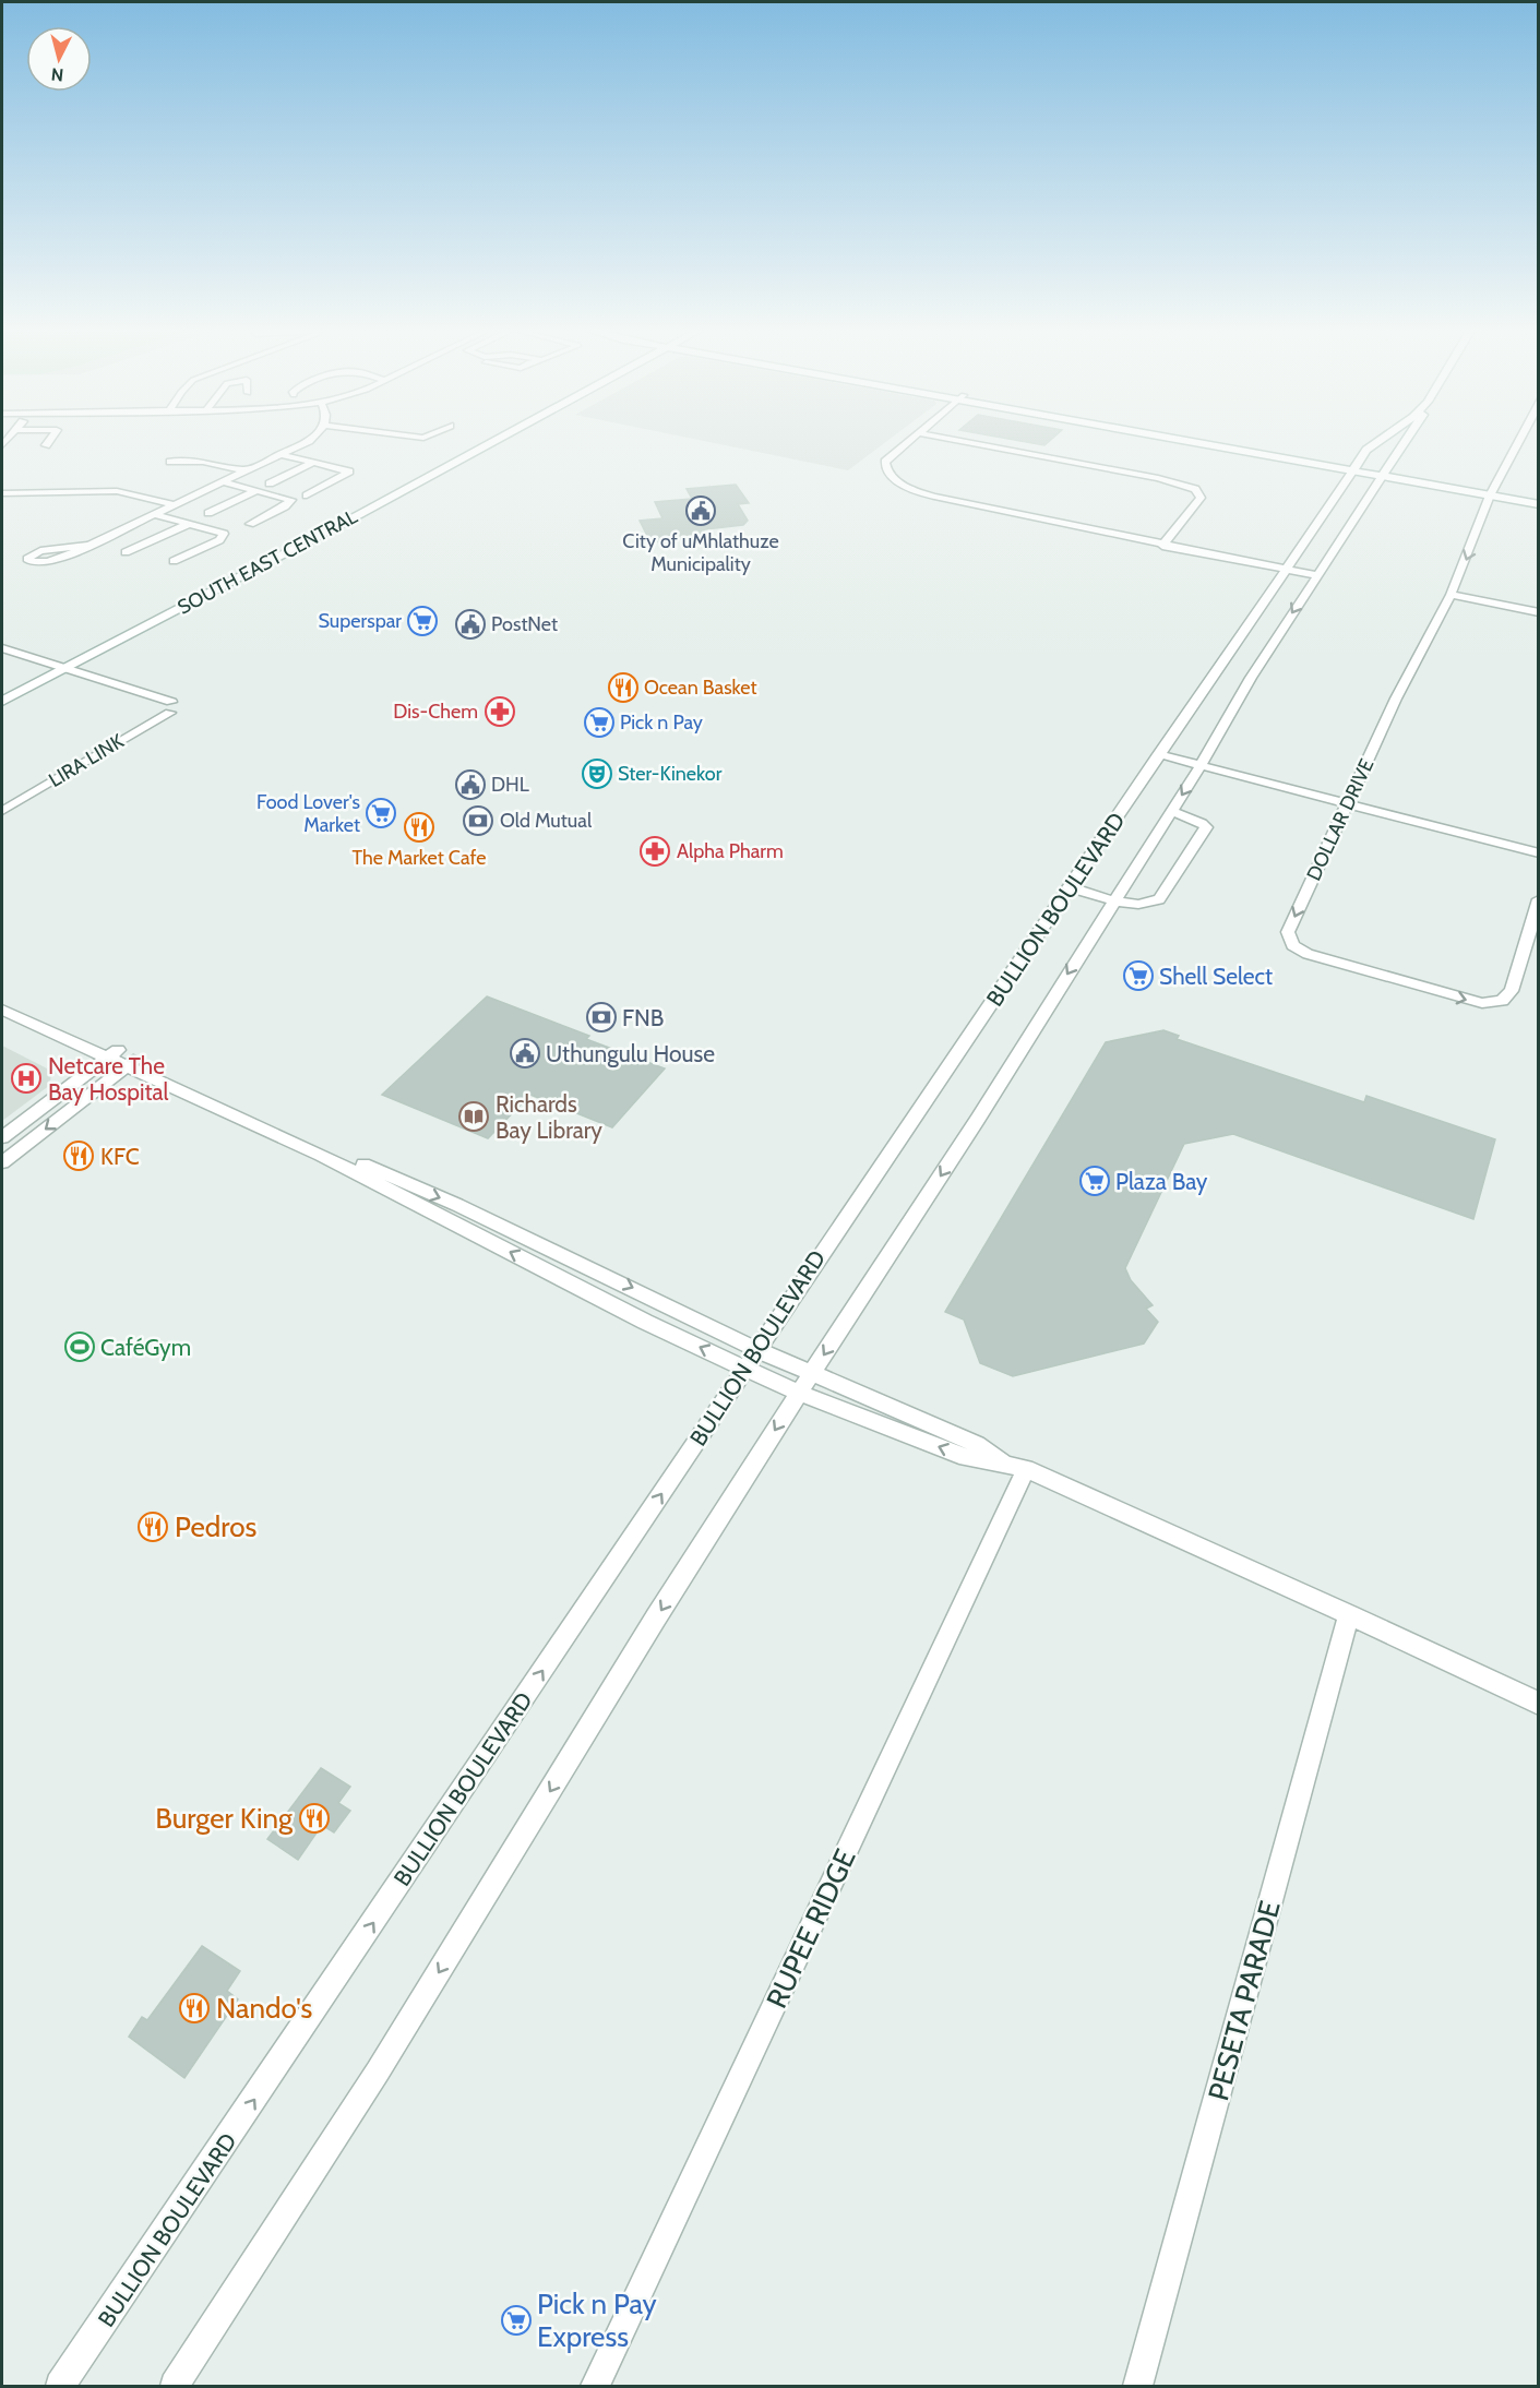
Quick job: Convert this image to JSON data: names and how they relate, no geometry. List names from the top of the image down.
{
  "streets": {
    "street": [
      "SOUTH EAST CENTRAL",
      "LIRA LINK",
      "DOLLAR DRIVE",
      "BULLION BOULEVARD",
      "RUPEE RIDGE",
      "PESETA PARADE"
    ]
  },
  "places": {
    "public building": [
      "City of uMhlathuze Municipality",
      "PostNet",
      "DHL",
      "Uthungulu House"
    ],
    "supermarket": [
      "Superspar",
      "Pick n Pay",
      "Food Lover's Market",
      "Shell Select",
      "Plaza Bay",
      "Pick n Pay Express"
    ],
    "restaurant": [
      "Ocean Basket",
      "The Market Cafe",
      "KFC",
      "Pedros",
      "Burger King",
      "Nando's"
    ],
    "pharmacy": ["Dis-Chem", "Alpha Pharm"],
    "theatre": ["Ster-Kinekor"],
    "bank": ["Old Mutual", "FNB"],
    "hospital": ["Netcare The Bay Hospital"],
    "library": ["Richards Bay Library"],
    "sports": ["CaféGym"]
  },
  "north": "bottom"
}
